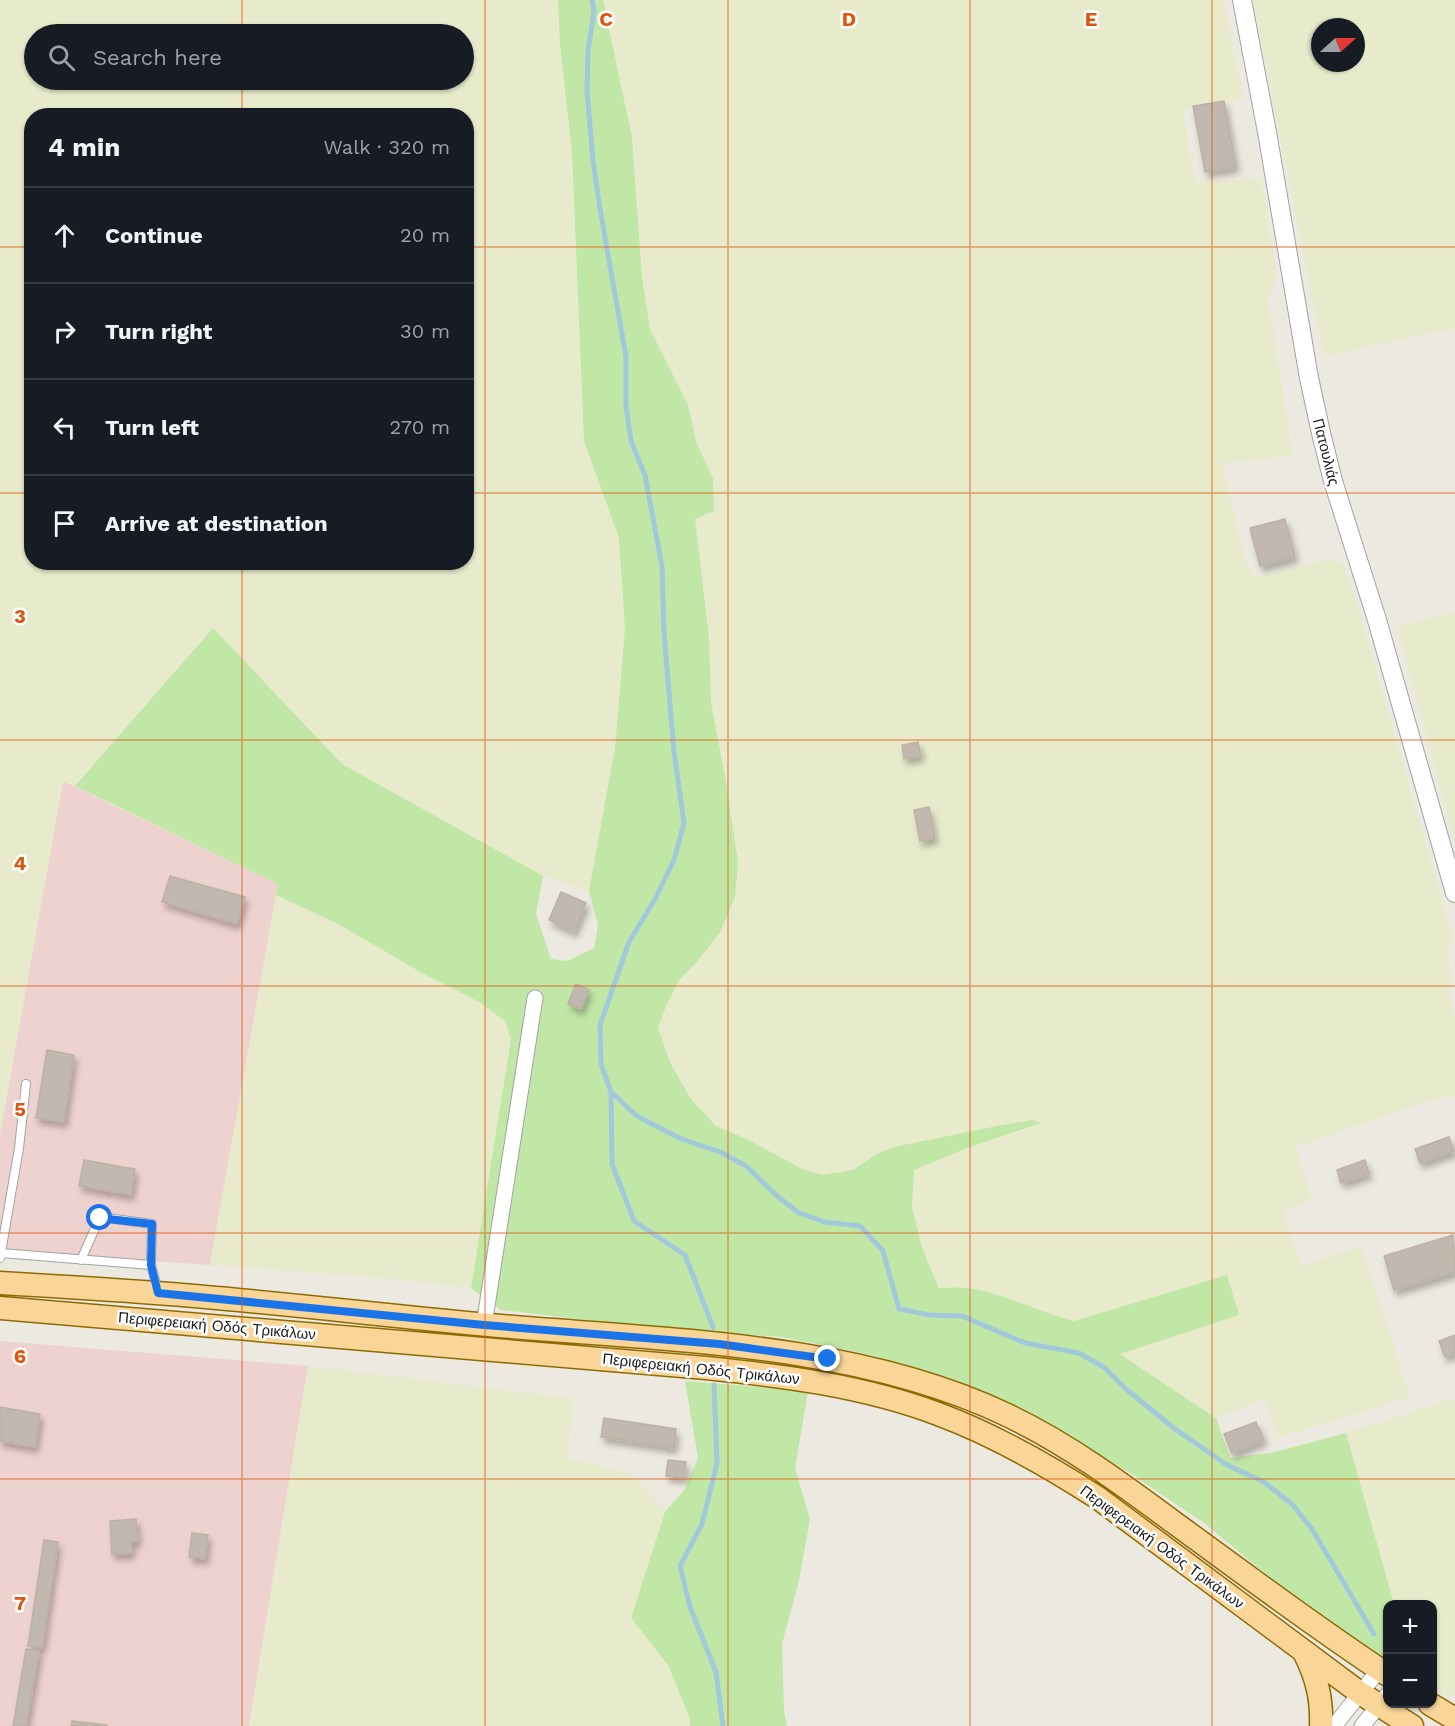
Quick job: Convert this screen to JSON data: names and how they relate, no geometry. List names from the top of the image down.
{
  "streets": {
    "main road": ["Περιφερειακή Οδός Τρικάλων"],
    "street": ["Πατουλιάς"]
  },
  "north": "right",
  "page": {
    "search": "Search here",
    "heading": ["4 min", "Walk · 320 m"],
    "list": [
      ["Continue", "20 m"],
      ["Turn right", "30 m"],
      ["Turn left", "270 m"],
      "Arrive at destination"
    ],
    "map_buttons": ["+", "−"]
  },
  "grid": {
    "columns": ["C", "D", "E"],
    "rows": [
      "3",
      "4",
      "5",
      "6",
      "7"
    ]
  }
}
